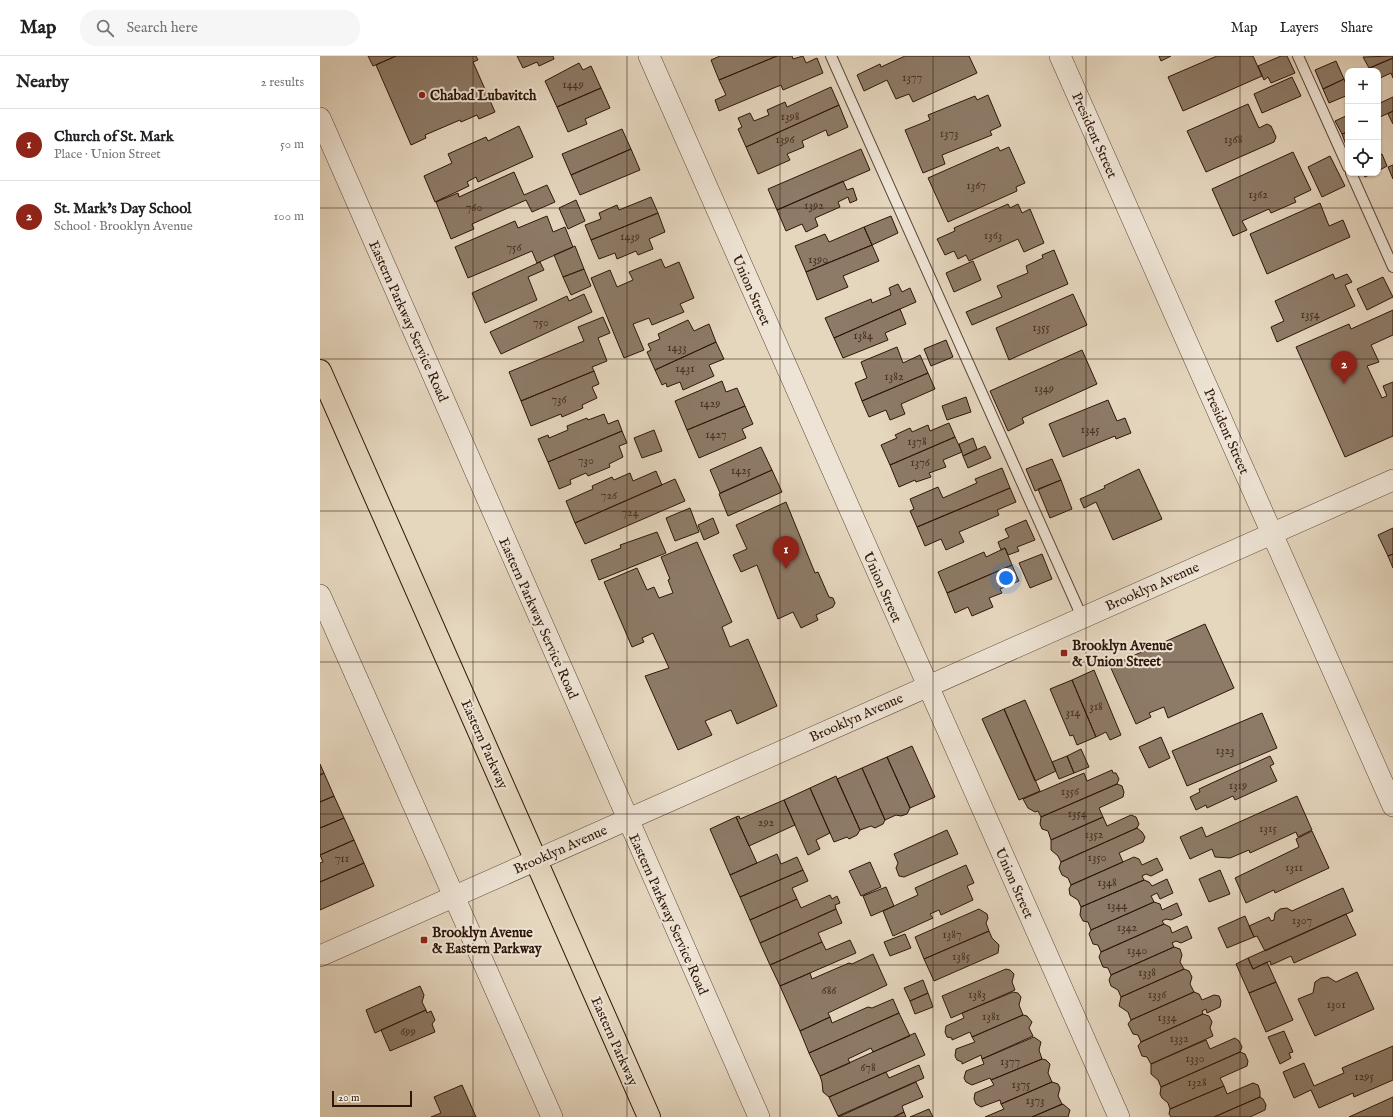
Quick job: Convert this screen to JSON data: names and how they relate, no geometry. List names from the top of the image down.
{
  "streets": {
    "main road": ["Eastern Parkway"],
    "street": [
      "President Street",
      "Union Street",
      "Eastern Parkway Service Road",
      "Brooklyn Avenue"
    ]
  },
  "crossings": [
    ["President Street", "Brooklyn Avenue"],
    ["Union Street", "Brooklyn Avenue"],
    ["Eastern Parkway Service Road", "Brooklyn Avenue"],
    ["Brooklyn Avenue", "Eastern Parkway"]
  ],
  "places": {
    "other": ["Chabad Lubavitch"],
    "transit": ["Brooklyn Avenue & Union Street", "Brooklyn Avenue & Eastern Parkway"]
  },
  "house_numbers": [
    "1377",
    "1449",
    "1398",
    "1373",
    "1396",
    "1368",
    "1367",
    "1362",
    "1392",
    "760",
    "1363",
    "1439",
    "756",
    "1390",
    "1354",
    "750",
    "1355",
    "1384",
    "1433",
    "1431",
    "1382",
    "1349",
    "736",
    "1429",
    "1345",
    "1427",
    "1378",
    "730",
    "1376",
    "1425",
    "726",
    "724",
    "318",
    "314",
    "1323",
    "1319",
    "1356",
    "1354",
    "292",
    "1315",
    "1352",
    "1350",
    "711",
    "1311",
    "1348",
    "1344",
    "1307",
    "1342",
    "1387",
    "1340",
    "1385",
    "1338",
    "686",
    "1383",
    "1336",
    "1301",
    "1381",
    "1334",
    "699",
    "1332",
    "1330",
    "1377",
    "678",
    "1295",
    "1328",
    "1375",
    "1373"
  ],
  "scale_bar": "20 m",
  "page": {
    "header": "Map",
    "search": "Search here",
    "nav": ["Map", "Layers", "Share"],
    "heading": ["Nearby", "2 results"],
    "map_buttons": ["+", "−"],
    "list": [
      {
        "mark": "1",
        "name": "Church of St. Mark",
        "note": "Place · Union Street",
        "value": "50 m"
      },
      {
        "mark": "2",
        "name": "St. Mark's Day School",
        "note": "School · Brooklyn Avenue",
        "value": "100 m"
      }
    ],
    "pins": ["2", "1"],
    "scale": "20 m"
  }
}
